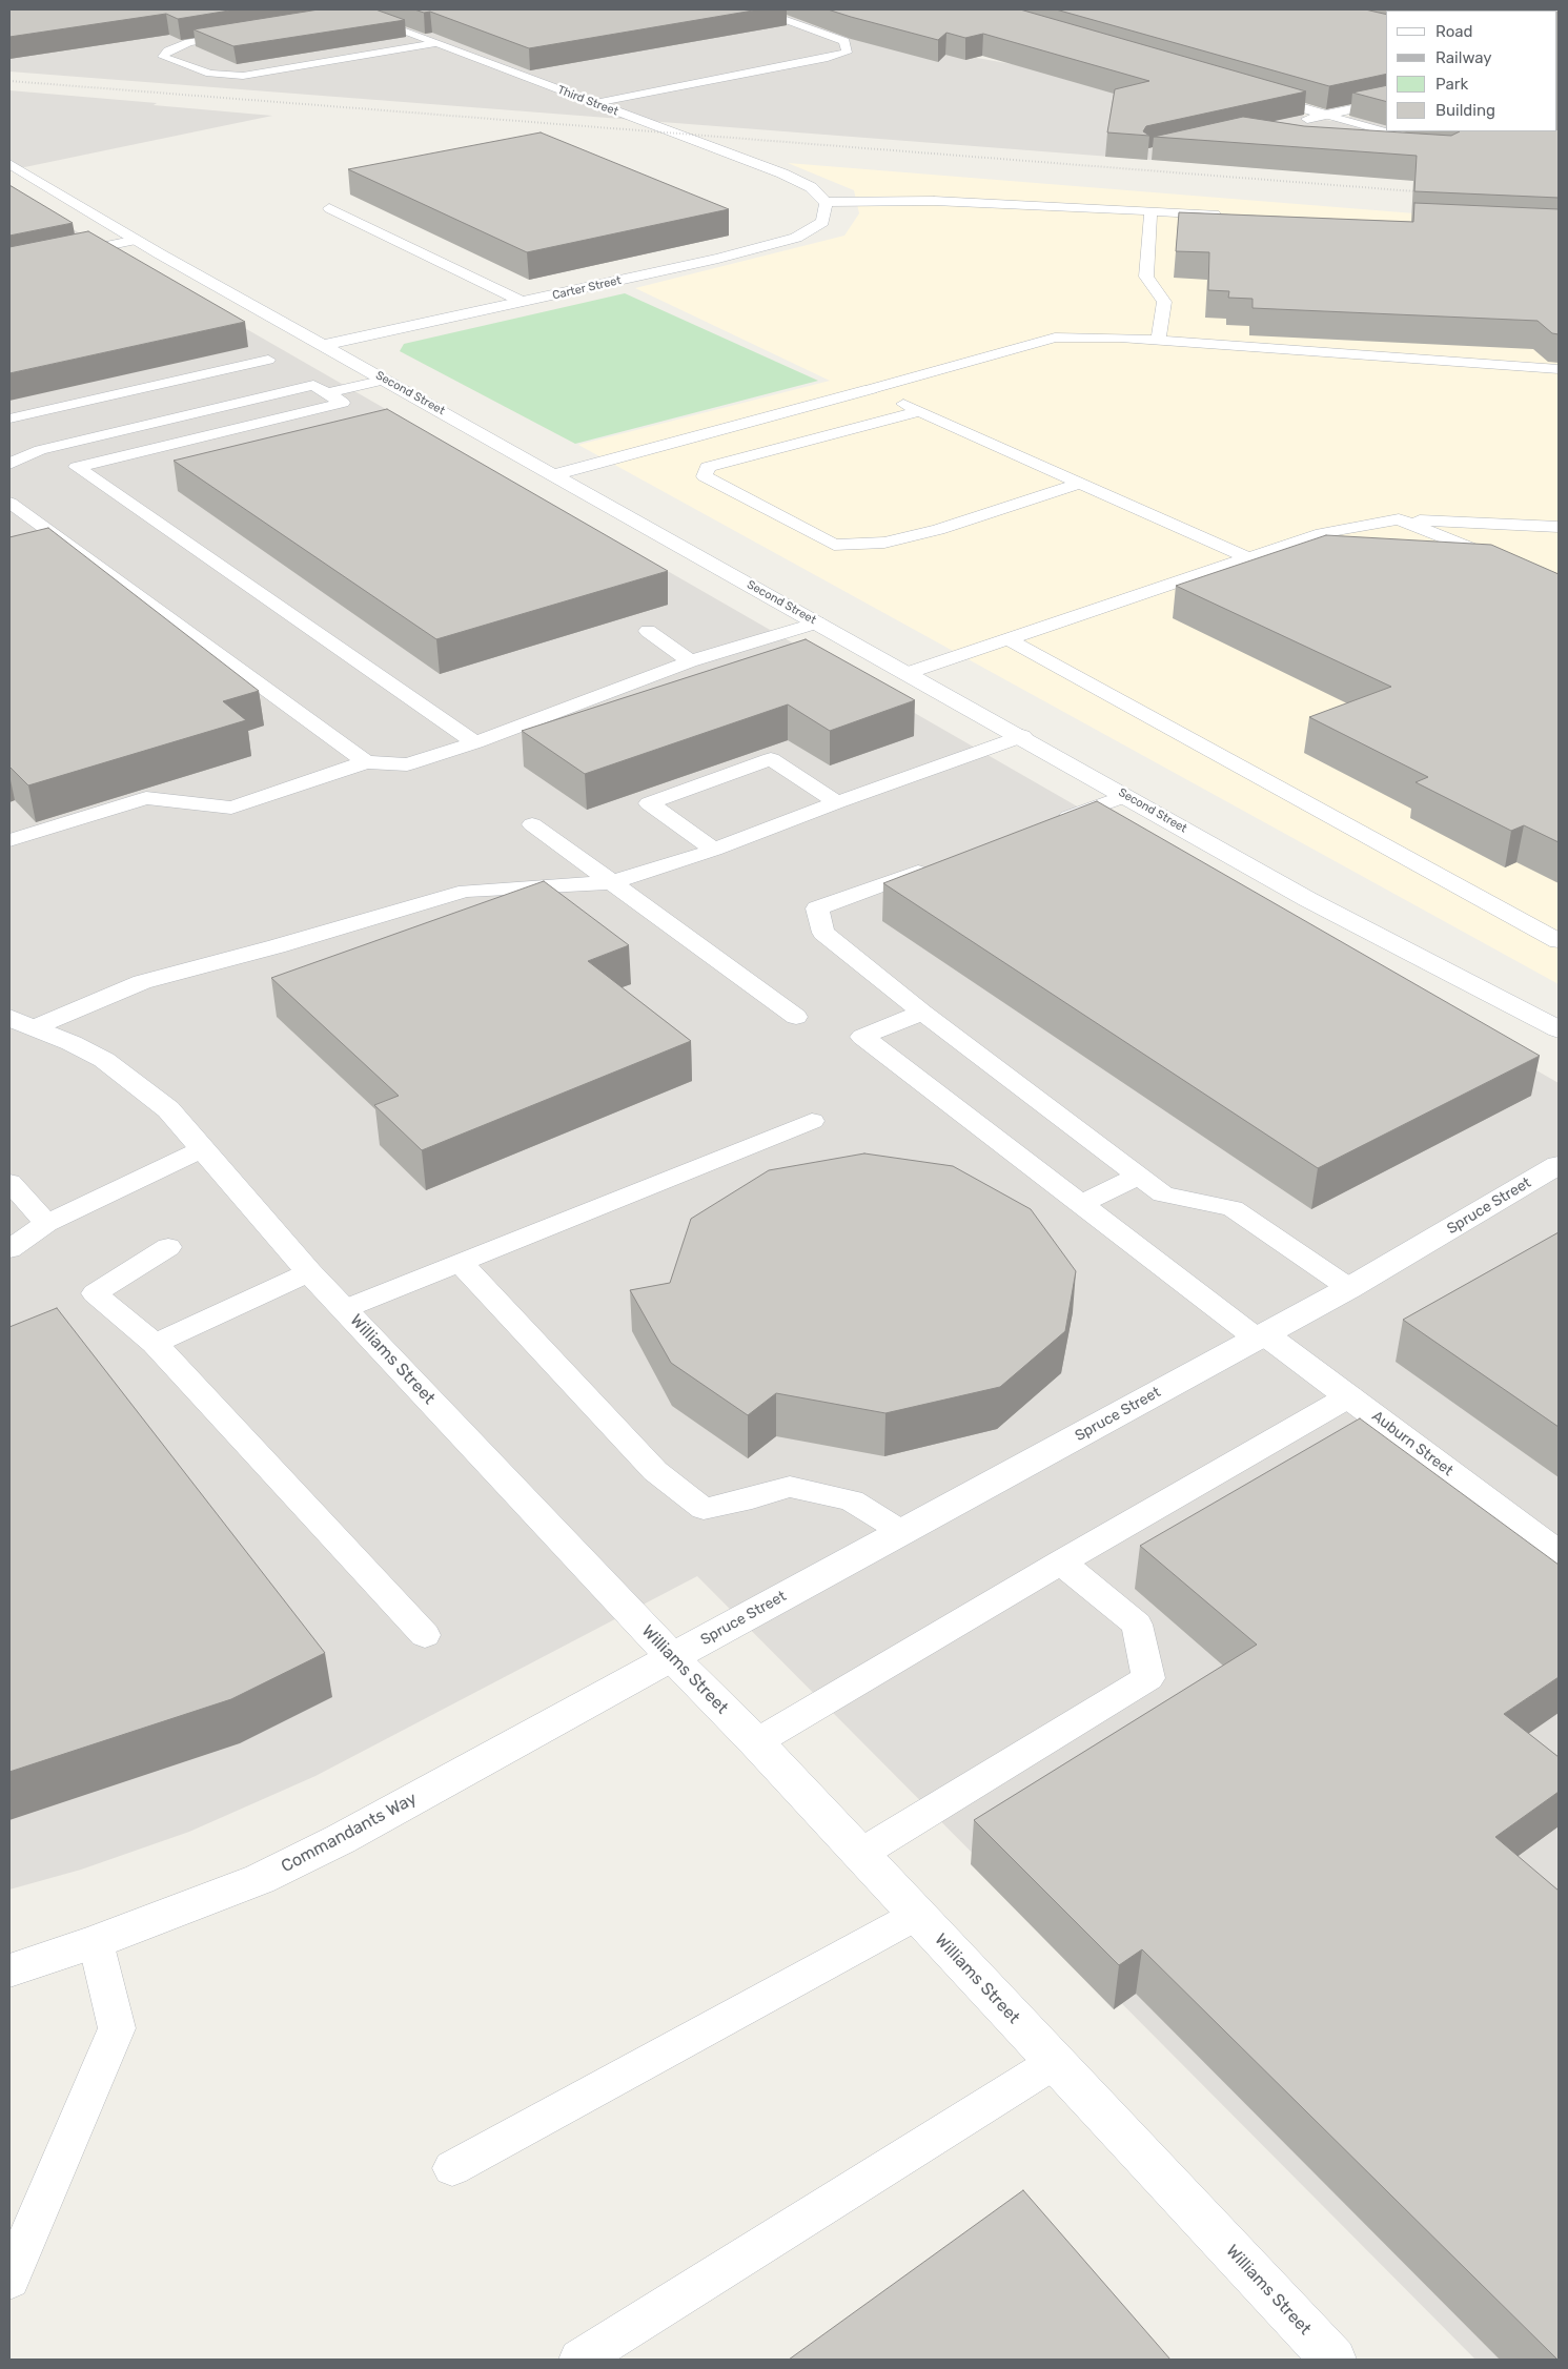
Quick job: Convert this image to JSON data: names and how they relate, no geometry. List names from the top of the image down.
{
  "streets": {
    "main road": [
      "Third Street",
      "Carter Street",
      "Second Street",
      "Spruce Street",
      "Williams Street",
      "Auburn Street",
      "Commandants Way"
    ]
  },
  "crossings": [
    ["Third Street", "Carter Street"],
    ["Carter Street", "Second Street"],
    ["Spruce Street", "Williams Street"],
    ["Spruce Street", "Auburn Street"],
    ["Spruce Street", "Commandants Way"],
    ["Williams Street", "Commandants Way"]
  ],
  "legend": [
    "Road",
    "Railway",
    "Park",
    "Building"
  ]
}
